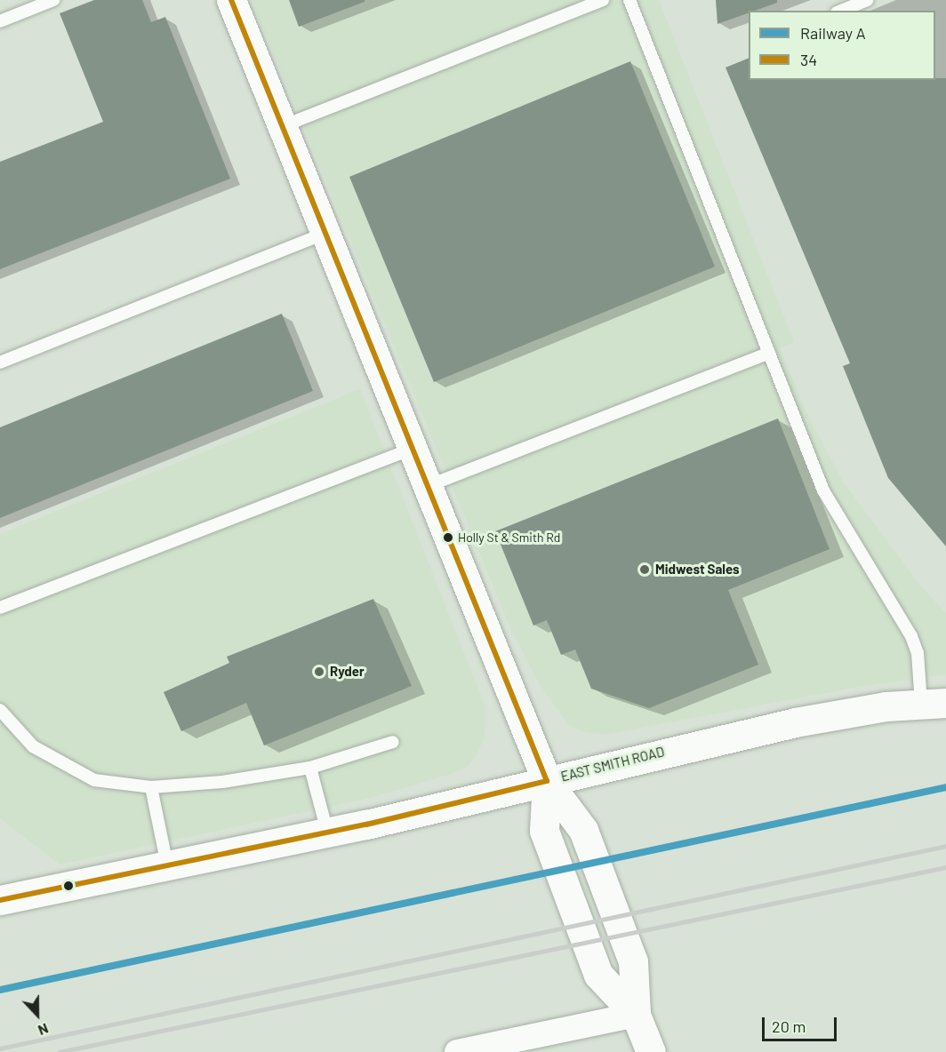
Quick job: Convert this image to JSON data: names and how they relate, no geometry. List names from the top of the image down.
{
  "streets": {
    "street": ["EAST SMITH ROAD"]
  },
  "places": ["Holly St & Smith Rd", "Midwest Sales", "Ryder"],
  "lines": ["transit line 34", "rail line A"],
  "legend": ["Railway A", "34"],
  "scale_bar": "20 m",
  "north": "bottom"
}
